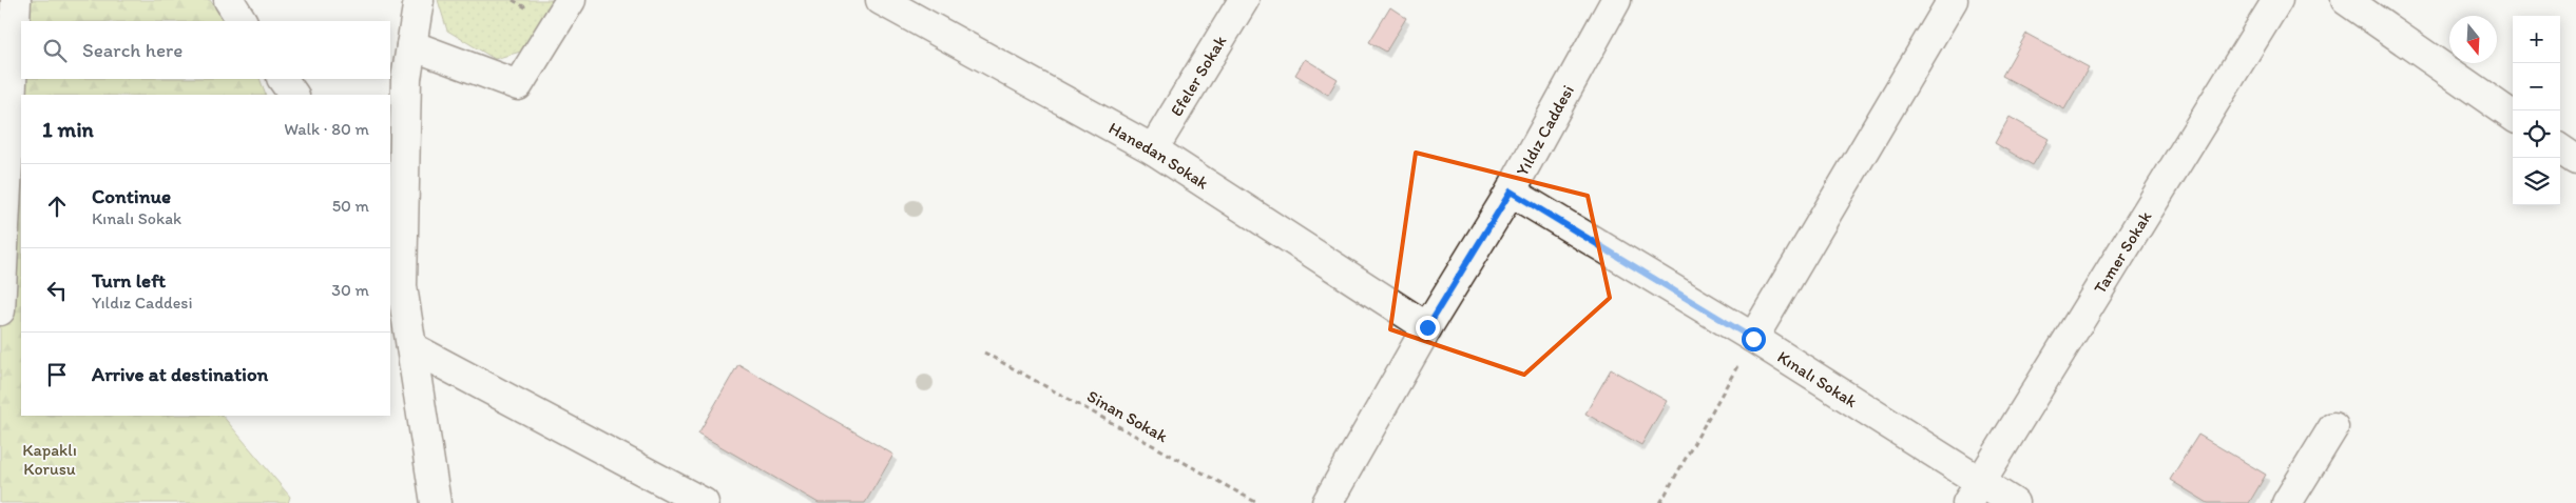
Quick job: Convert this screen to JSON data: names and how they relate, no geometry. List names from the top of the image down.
{
  "streets": {
    "street": [
      "Efeler Sokak",
      "Yıldız Caddesi",
      "Hanedan Sokak",
      "Tamer Sokak",
      "Kınalı Sokak"
    ],
    "path": ["Sinan Sokak"]
  },
  "crossings": [
    ["Efeler Sokak", "Hanedan Sokak"],
    ["Yıldız Caddesi", "Hanedan Sokak"],
    ["Yıldız Caddesi", "Kınalı Sokak"],
    ["Tamer Sokak", "Kınalı Sokak"]
  ],
  "parks": ["Kapaklı Korusu"],
  "north": "bottom",
  "page": {
    "map_buttons": ["+", "−"],
    "search": "Search here",
    "heading": ["1 min", "Walk · 80 m"],
    "list": [
      ["Continue", "Kınalı Sokak", "50 m"],
      ["Turn left", "Yıldız Caddesi", "30 m"],
      "Arrive at destination"
    ]
  }
}
